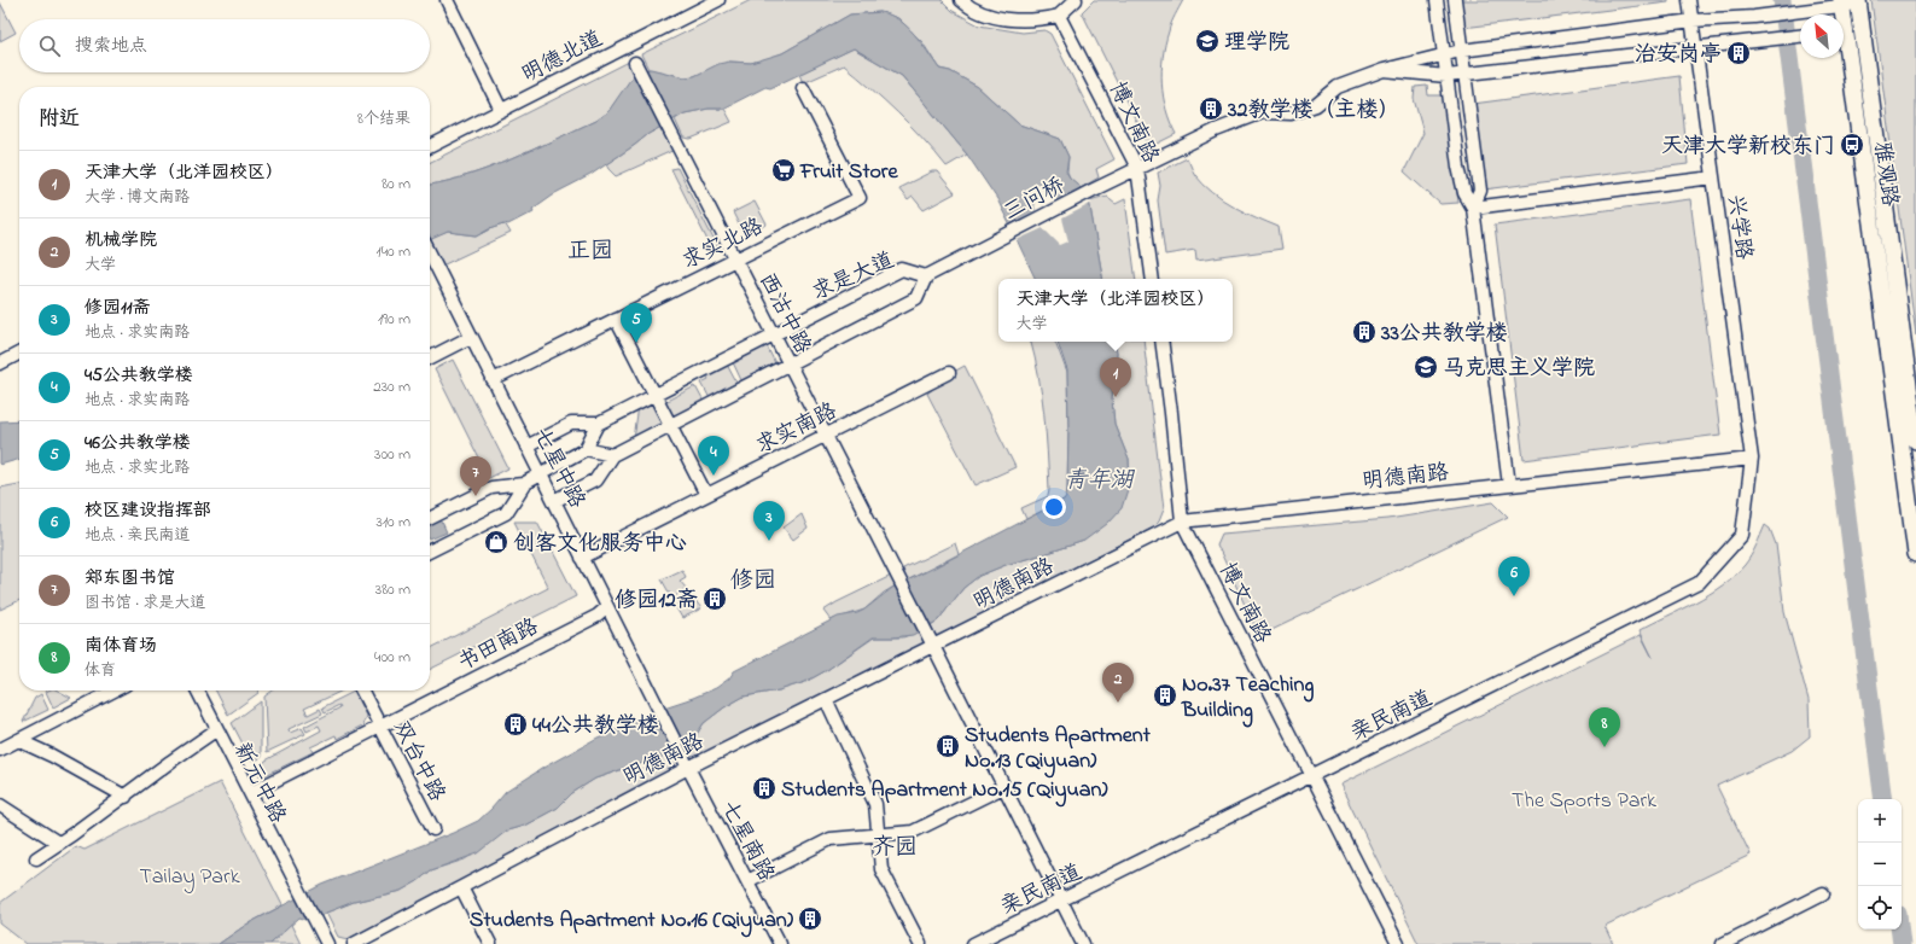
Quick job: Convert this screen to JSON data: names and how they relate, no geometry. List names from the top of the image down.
{
  "streets": {
    "main road": ["雅观路"],
    "street": [
      "明德北道",
      "博文南路",
      "三问桥",
      "兴学路",
      "求实北路",
      "求是大道",
      "西沽中路",
      "求实南路",
      "七星中路",
      "明德南路",
      "书田南路",
      "亲民南道",
      "双台中路",
      "新元中路",
      "七星南路"
    ]
  },
  "crossings": [
    ["博文南路", "三问桥"],
    ["博文南路", "明德南路"],
    ["博文南路", "亲民南道"],
    ["雅观路", "三问桥"],
    ["三问桥", "兴学路"],
    ["三问桥", "求是大道"],
    ["兴学路", "明德南路"],
    ["兴学路", "亲民南道"],
    ["求实北路", "西沽中路"],
    ["求实北路", "七星中路"],
    ["求是大道", "西沽中路"],
    ["西沽中路", "求实南路"],
    ["西沽中路", "明德南路"],
    ["西沽中路", "亲民南道"],
    ["求实南路", "七星中路"],
    ["七星中路", "书田南路"],
    ["七星中路", "七星南路"],
    ["明德南路", "亲民南道"],
    ["明德南路", "七星南路"],
    ["书田南路", "双台中路"],
    ["书田南路", "新元中路"]
  ],
  "districts": ["正园", "修园", "齐园"],
  "water": ["青年湖"],
  "parks": ["The Sports Park", "Tailay Park"],
  "places": {
    "school or university": ["理学院", "马克思主义学院"],
    "building": [
      "治安岗亭",
      "32教学楼（主楼）",
      "33公共教学楼",
      "修园12斋",
      "No.37 Teaching Building",
      "44公共教学楼",
      "Students Apartment No.13 (Qiyuan)",
      "Students Apartment No.15 (Qiyuan)",
      "Students Apartment No.16 (Qiyuan)"
    ],
    "bus stop": ["天津大学新校东门"],
    "supermarket": ["Fruit Store"],
    "shop": ["创客文化服务中心"]
  },
  "north": "top left",
  "page": {
    "search": "搜索地点",
    "heading": ["附近", "8个结果"],
    "list": [
      {
        "mark": "1",
        "name": "天津大学（北洋园校区）",
        "note": "大学 · 博文南路",
        "value": "80 m"
      },
      {
        "mark": "2",
        "name": "机械学院",
        "note": "大学",
        "value": "140 m"
      },
      {
        "mark": "3",
        "name": "修园11斋",
        "note": "地点 · 求实南路",
        "value": "190 m"
      },
      {
        "mark": "4",
        "name": "45公共教学楼",
        "note": "地点 · 求实南路",
        "value": "230 m"
      },
      {
        "mark": "5",
        "name": "46公共教学楼",
        "note": "地点 · 求实北路",
        "value": "300 m"
      },
      {
        "mark": "6",
        "name": "校区建设指挥部",
        "note": "地点 · 亲民南道",
        "value": "310 m"
      },
      {
        "mark": "7",
        "name": "郑东图书馆",
        "note": "图书馆 · 求是大道",
        "value": "380 m"
      },
      {
        "mark": "8",
        "name": "南体育场",
        "note": "体育",
        "value": "400 m"
      }
    ],
    "popup": ["天津大学（北洋园校区）", "大学"],
    "pins": [
      "5",
      "1",
      "4",
      "7",
      "3",
      "6",
      "2",
      "8"
    ],
    "map_buttons": ["+", "−"]
  }
}
